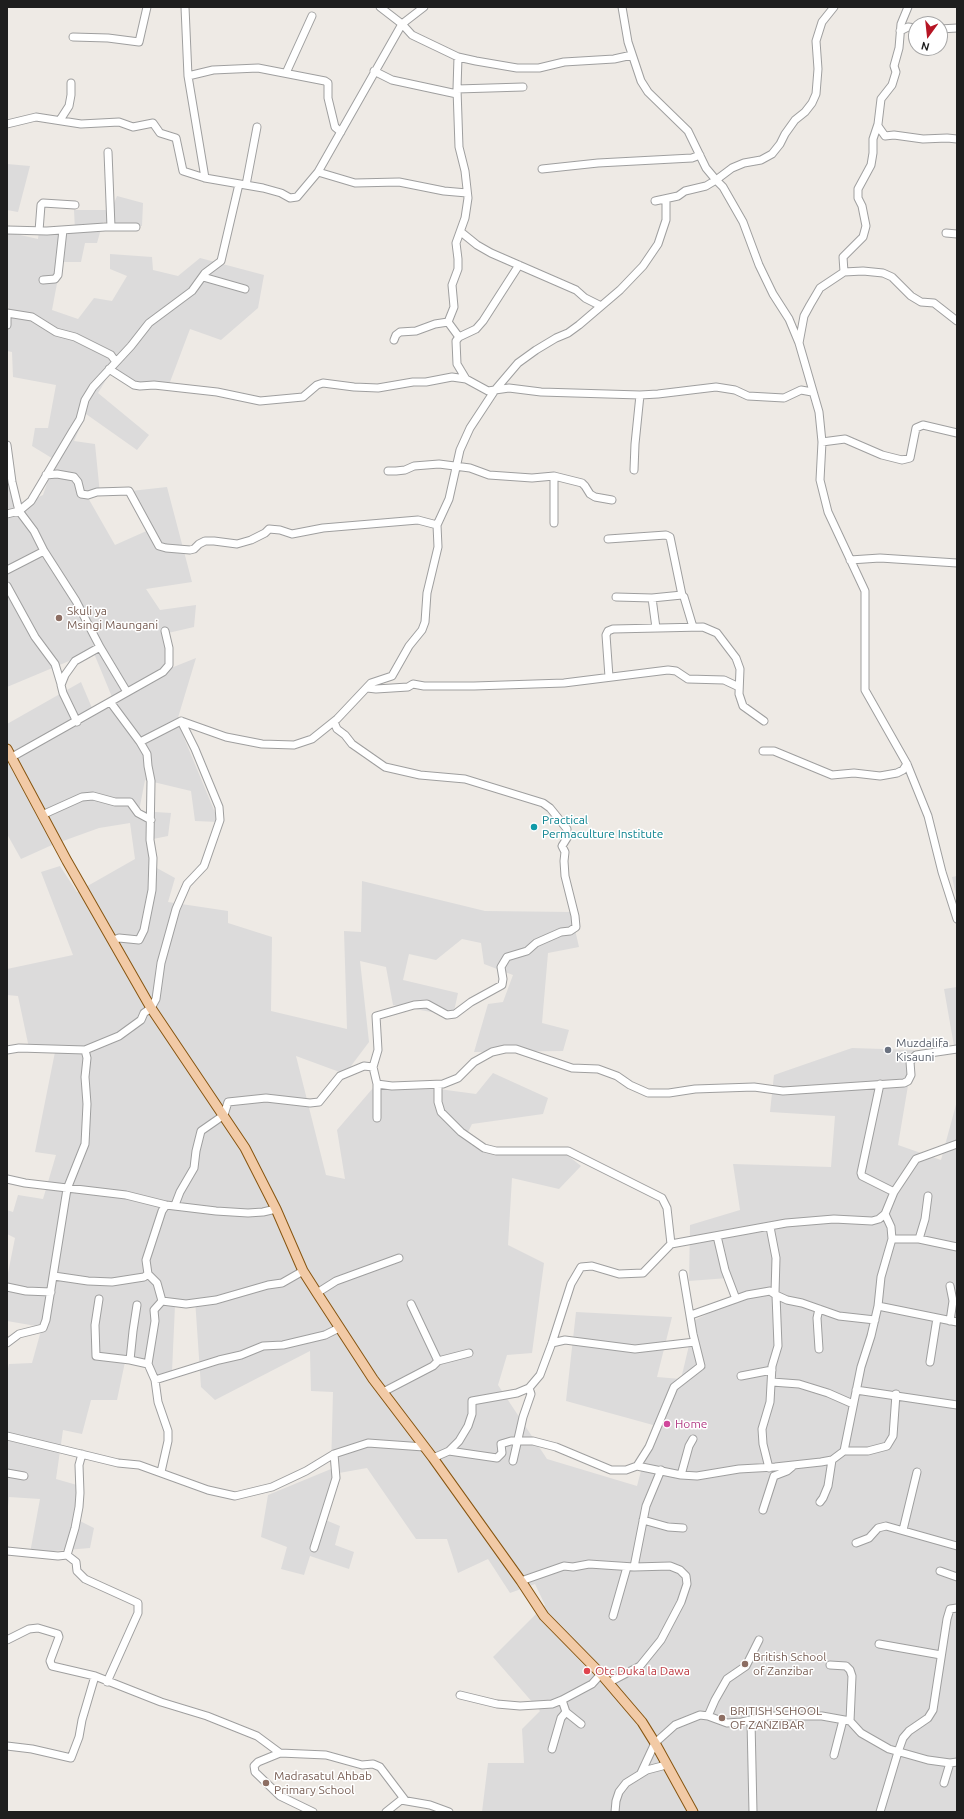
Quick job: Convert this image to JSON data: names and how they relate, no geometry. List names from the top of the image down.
{
  "places": [
    "Skuli ya Msingi Maungani",
    "Practical Permaculture Institute",
    "Muzdalifa Kisauni",
    "Home",
    "British School of Zanzibar",
    "Otc Duka la Dawa",
    "BRITISH SCHOOL OF ZANZIBAR",
    "Madrasatul Ahbab Primary School"
  ],
  "north": "bottom"
}
